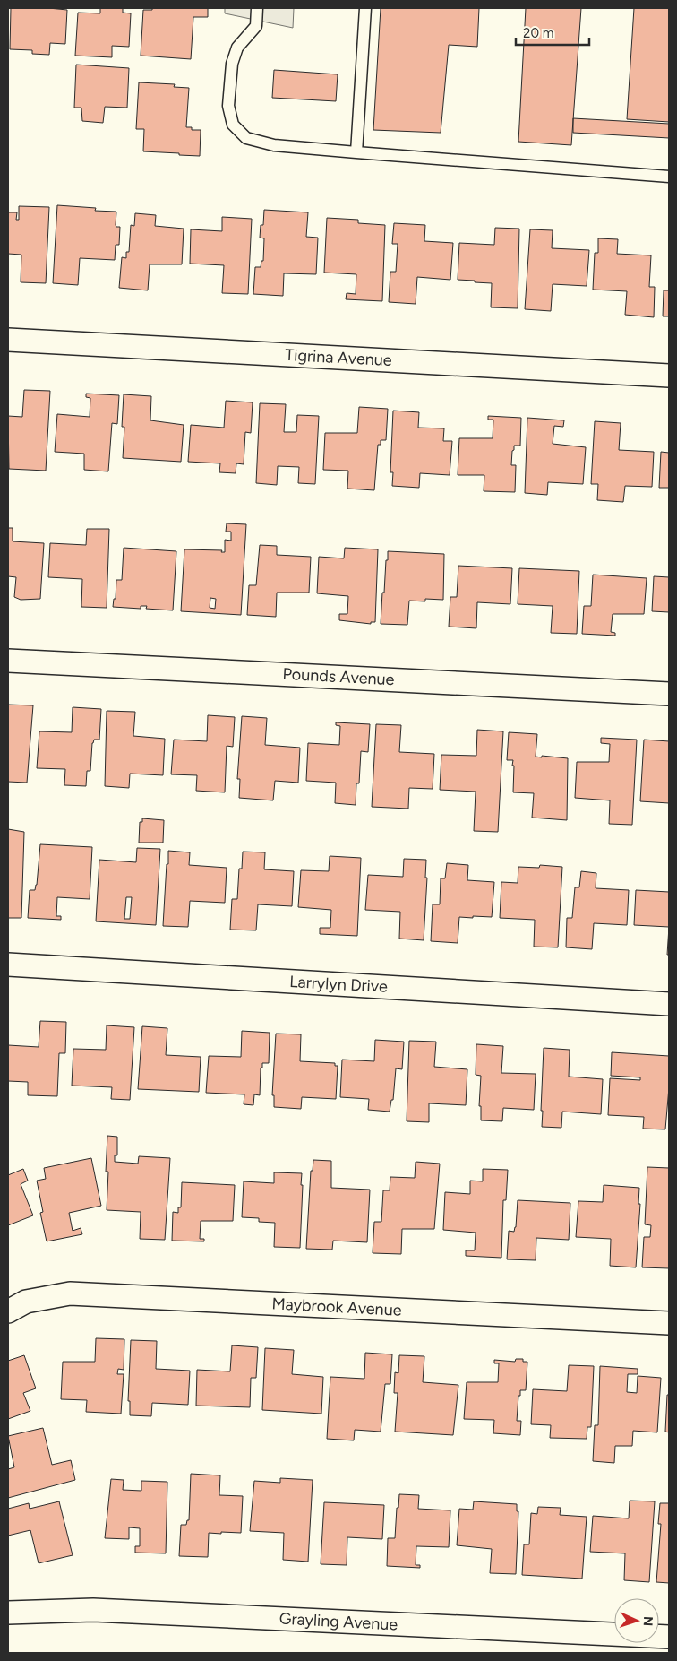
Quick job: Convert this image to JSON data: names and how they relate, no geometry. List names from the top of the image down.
{
  "streets": {
    "street": [
      "Tigrina Avenue",
      "Pounds Avenue",
      "Larrylyn Drive",
      "Maybrook Avenue",
      "Grayling Avenue"
    ]
  },
  "scale_bar": "20 m",
  "north": "right"
}
